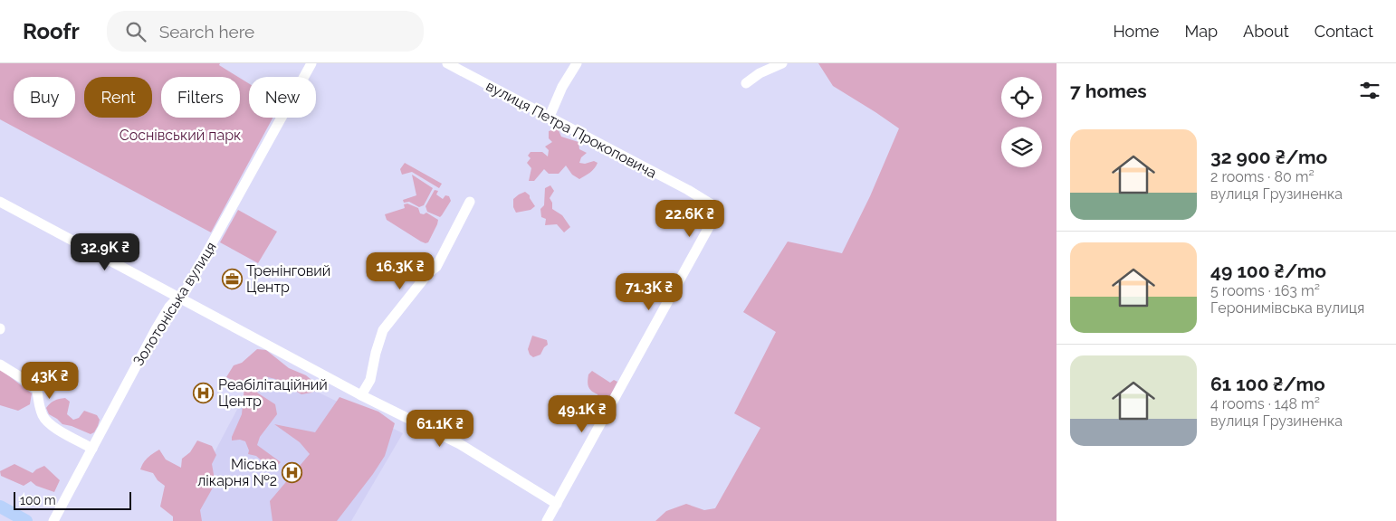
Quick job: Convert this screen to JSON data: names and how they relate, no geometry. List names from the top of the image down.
{
  "streets": {
    "street": ["вулиця Петра Прокоповича", "Золотоніська вулиця"]
  },
  "parks": ["Соснівський парк"],
  "places": {
    "office": ["Тренінговий Центр"],
    "hospital": ["Реабілітаційний Центр", "Міська лікарня №2"]
  },
  "scale_bar": "100 m",
  "page": {
    "header": "Roofr",
    "search": "Search here",
    "nav": [
      "Home",
      "Map",
      "About",
      "Contact"
    ],
    "heading": "7 homes",
    "chip": [
      "Buy",
      "Rent",
      "Filters",
      "New"
    ],
    "list": [
      {
        "name": "32 900 ₴/mo",
        "note": "2 rooms · 80 m² · вулиця Грузиненка"
      },
      {
        "name": "49 100 ₴/mo",
        "note": "5 rooms · 163 m² · Геронимівська вулиця"
      },
      {
        "name": "61 100 ₴/mo",
        "note": "4 rooms · 148 m² · вулиця Грузиненка"
      }
    ],
    "price": [
      "22.6K ₴",
      "32.9K ₴",
      "16.3K ₴",
      "71.3K ₴",
      "43K ₴",
      "49.1K ₴",
      "61.1K ₴"
    ],
    "scale": "100 m"
  }
}
